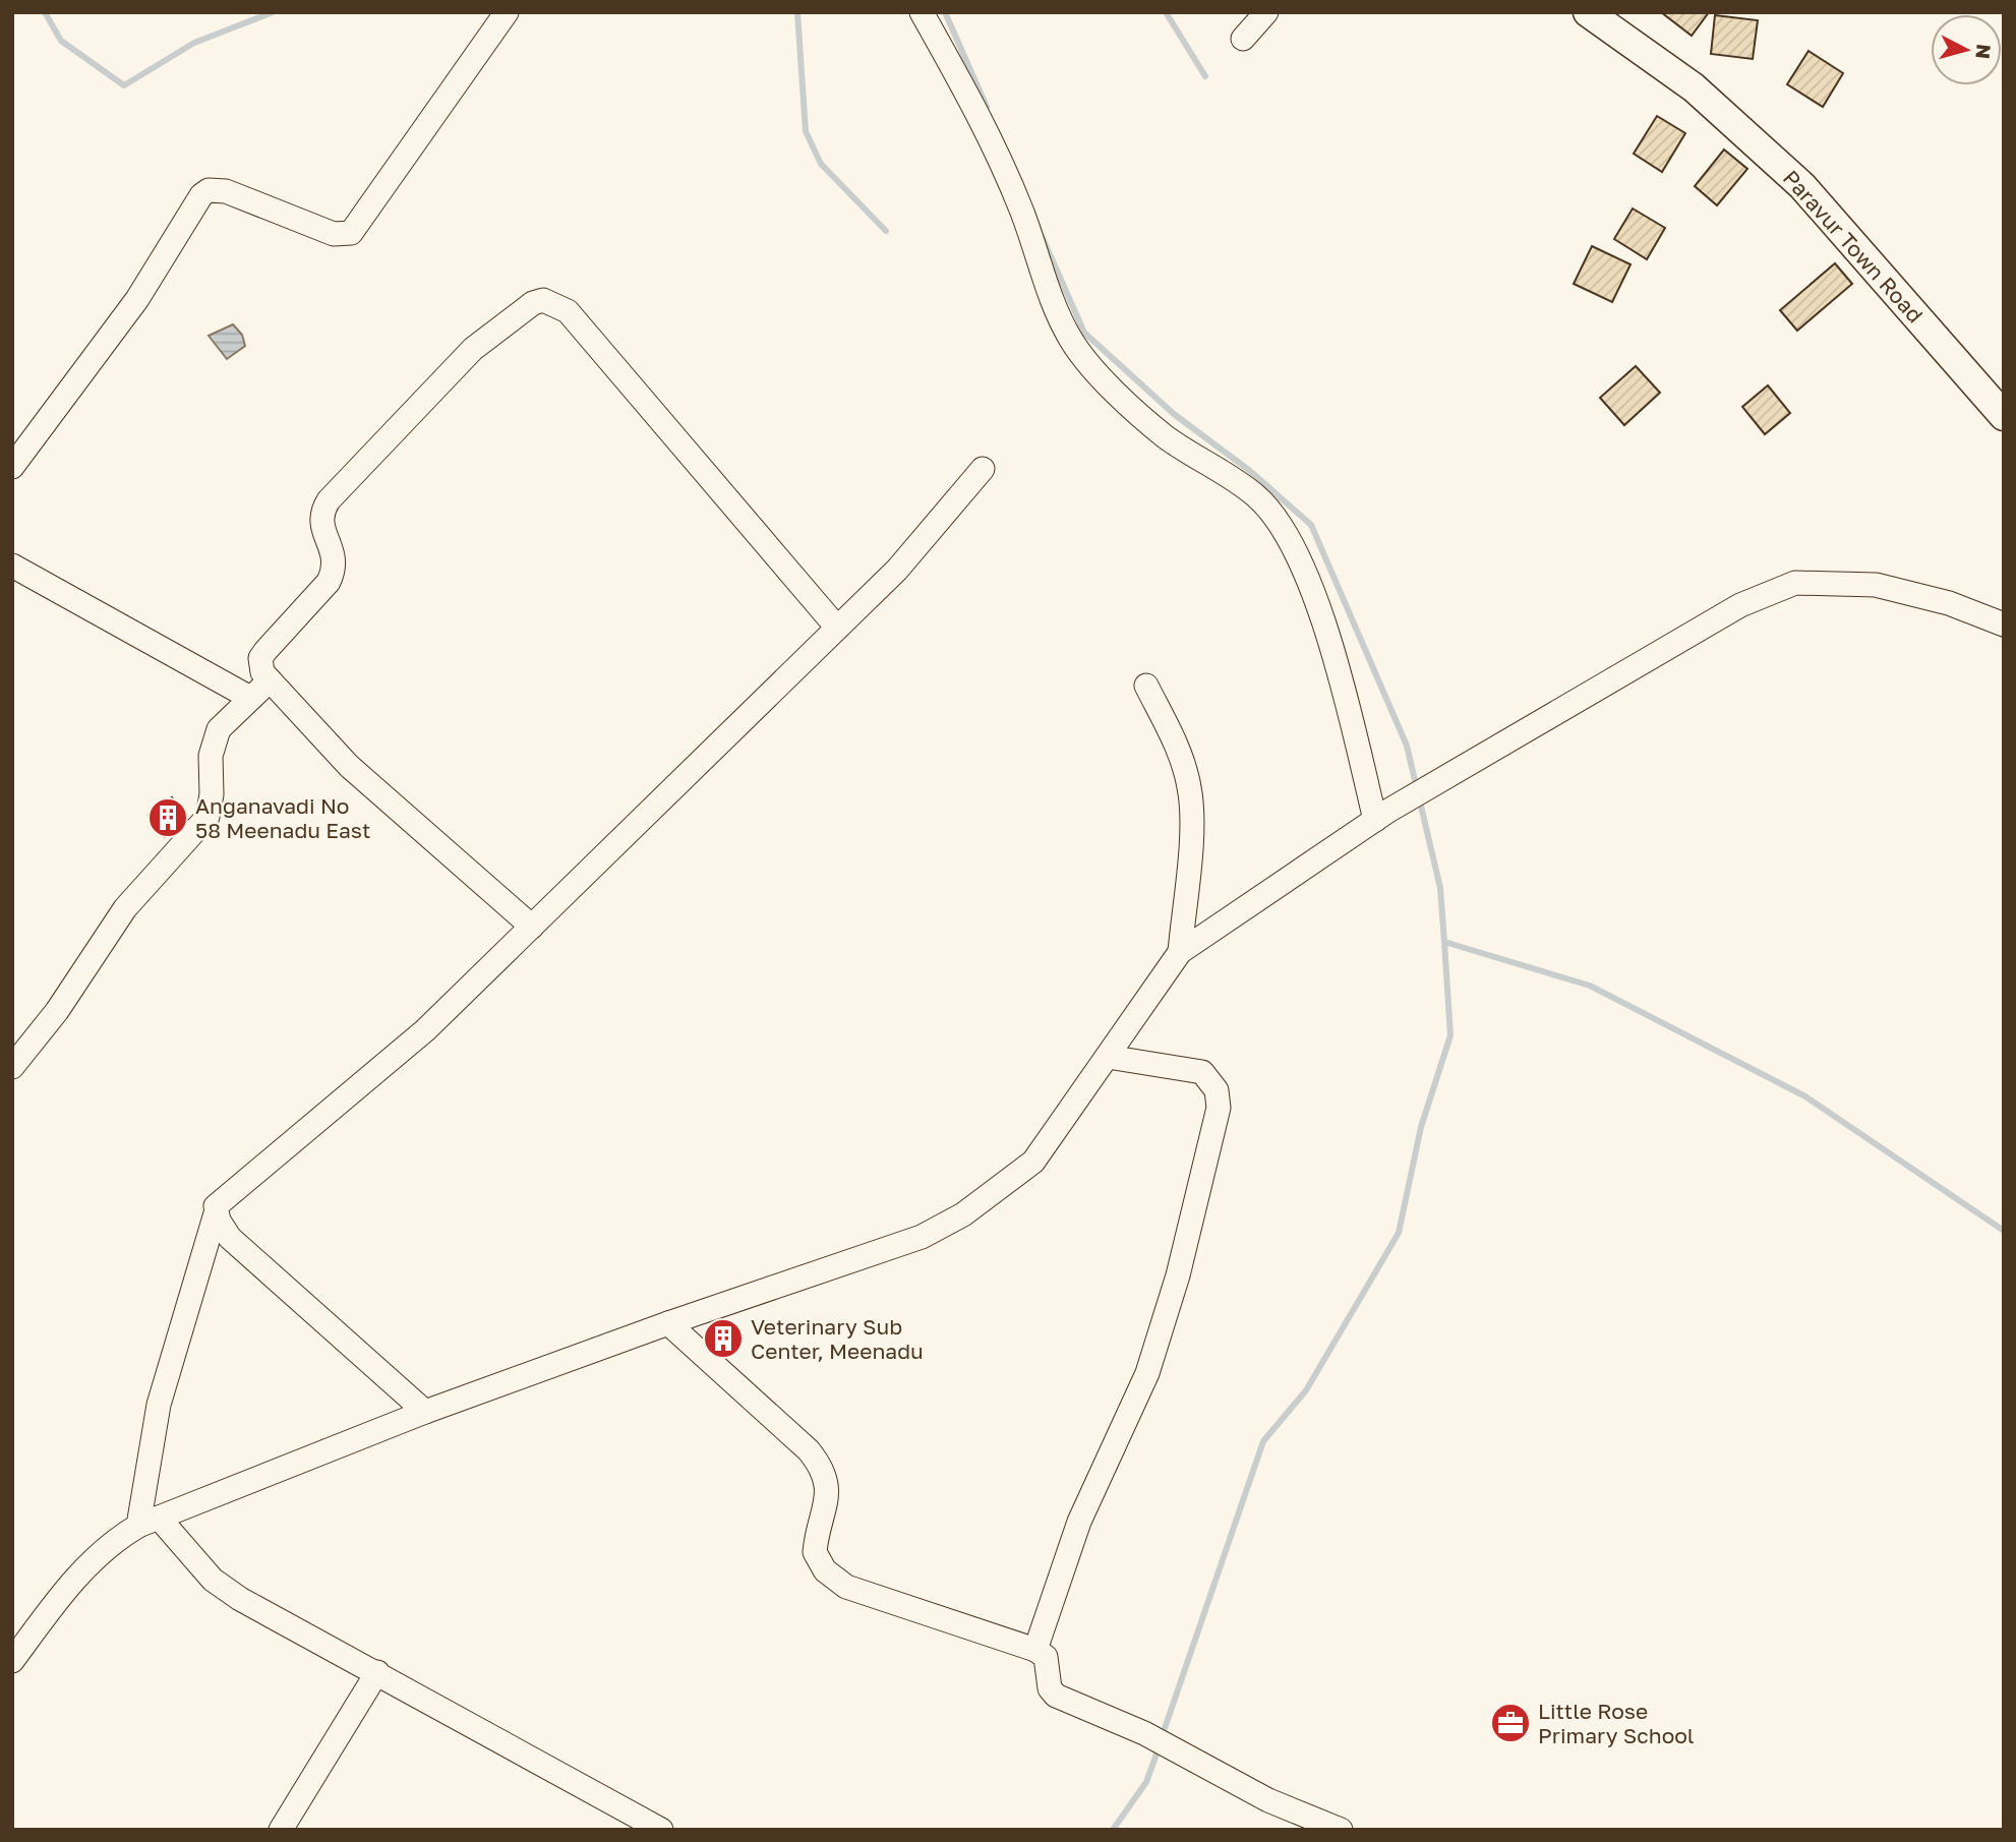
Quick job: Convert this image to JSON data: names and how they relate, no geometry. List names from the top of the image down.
{
  "streets": {
    "main road": ["Paravur Town Road"]
  },
  "places": {
    "building": ["Anganavadi No 58 Meenadu East", "Veterinary Sub Center, Meenadu"],
    "office": ["Little Rose Primary School"]
  },
  "north": "right"
}
